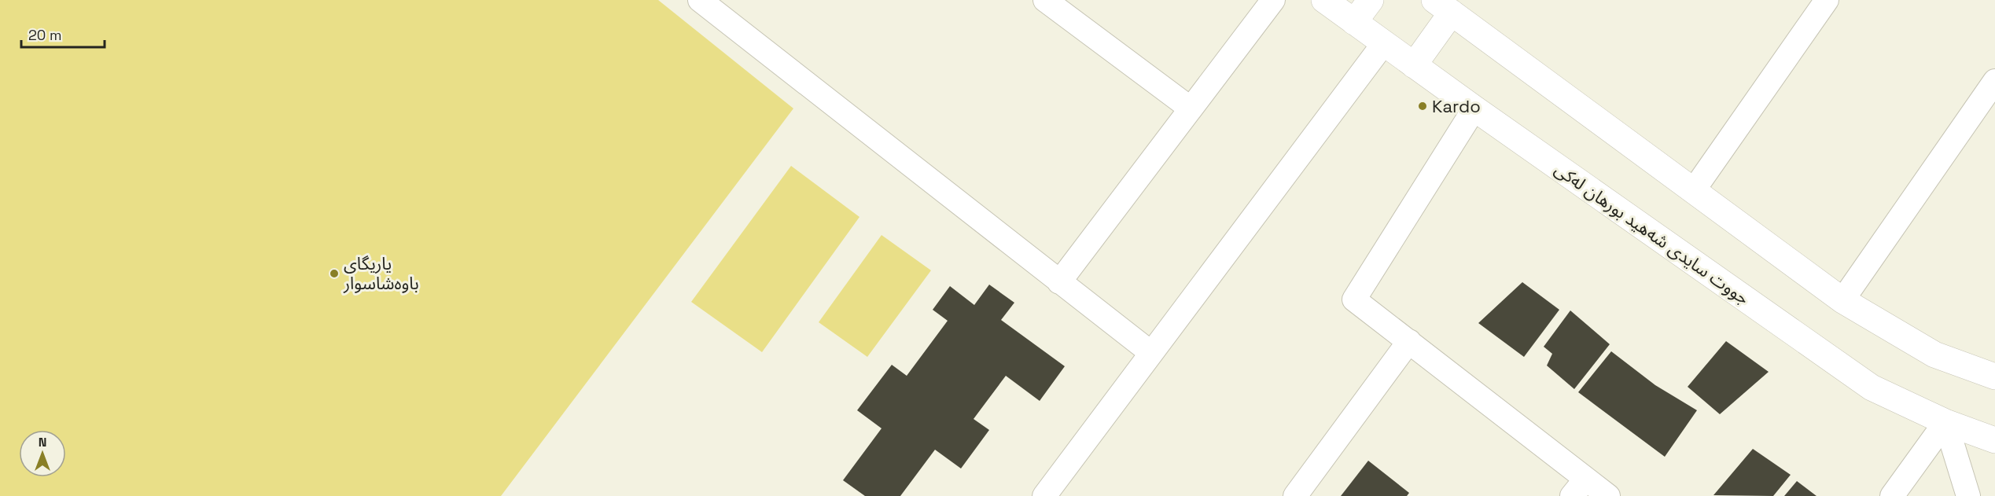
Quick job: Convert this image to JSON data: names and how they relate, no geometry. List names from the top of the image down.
{
  "streets": {
    "street": ["جووت سایدی شەهید بورهان لەکی"]
  },
  "places": ["Kardo", "یاریگای باوەشاسوار"],
  "scale_bar": "20 m",
  "north": "top"
}
